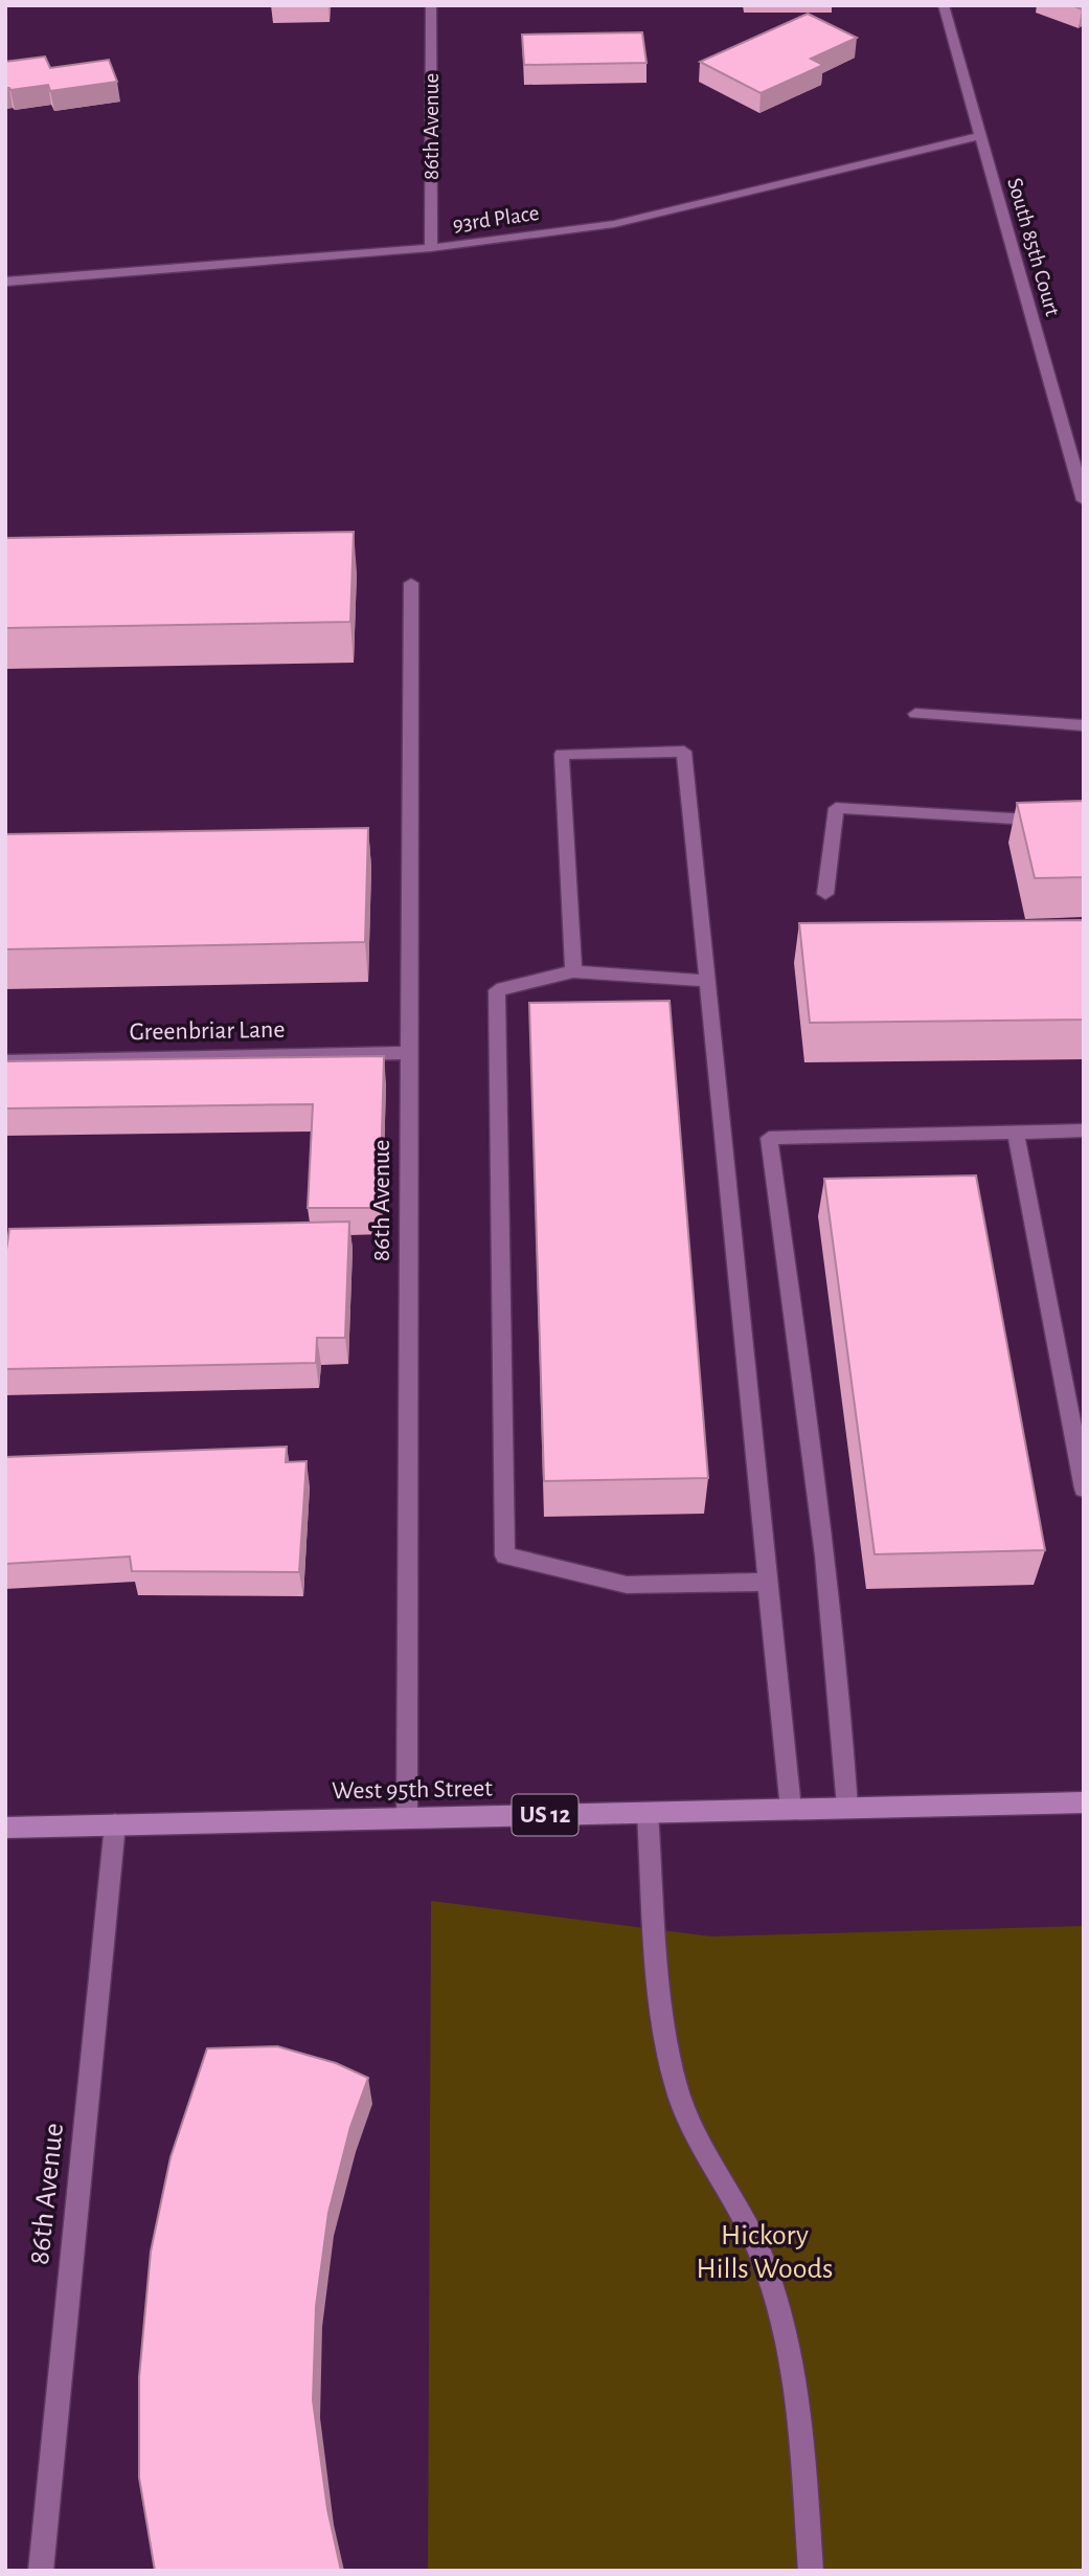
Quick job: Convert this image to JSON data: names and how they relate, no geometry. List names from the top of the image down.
{
  "streets": {
    "main road": ["West 95th Street", "US 12"],
    "street": [
      "86th Avenue",
      "93rd Place",
      "South 85th Court",
      "Greenbriar Lane"
    ]
  },
  "crossings": [
    ["86th Avenue", "93rd Place"],
    ["86th Avenue", "Greenbriar Lane"],
    ["86th Avenue", "West 95th Street"],
    ["93rd Place", "South 85th Court"]
  ],
  "parks": ["Hickory Hills Woods"]
}
